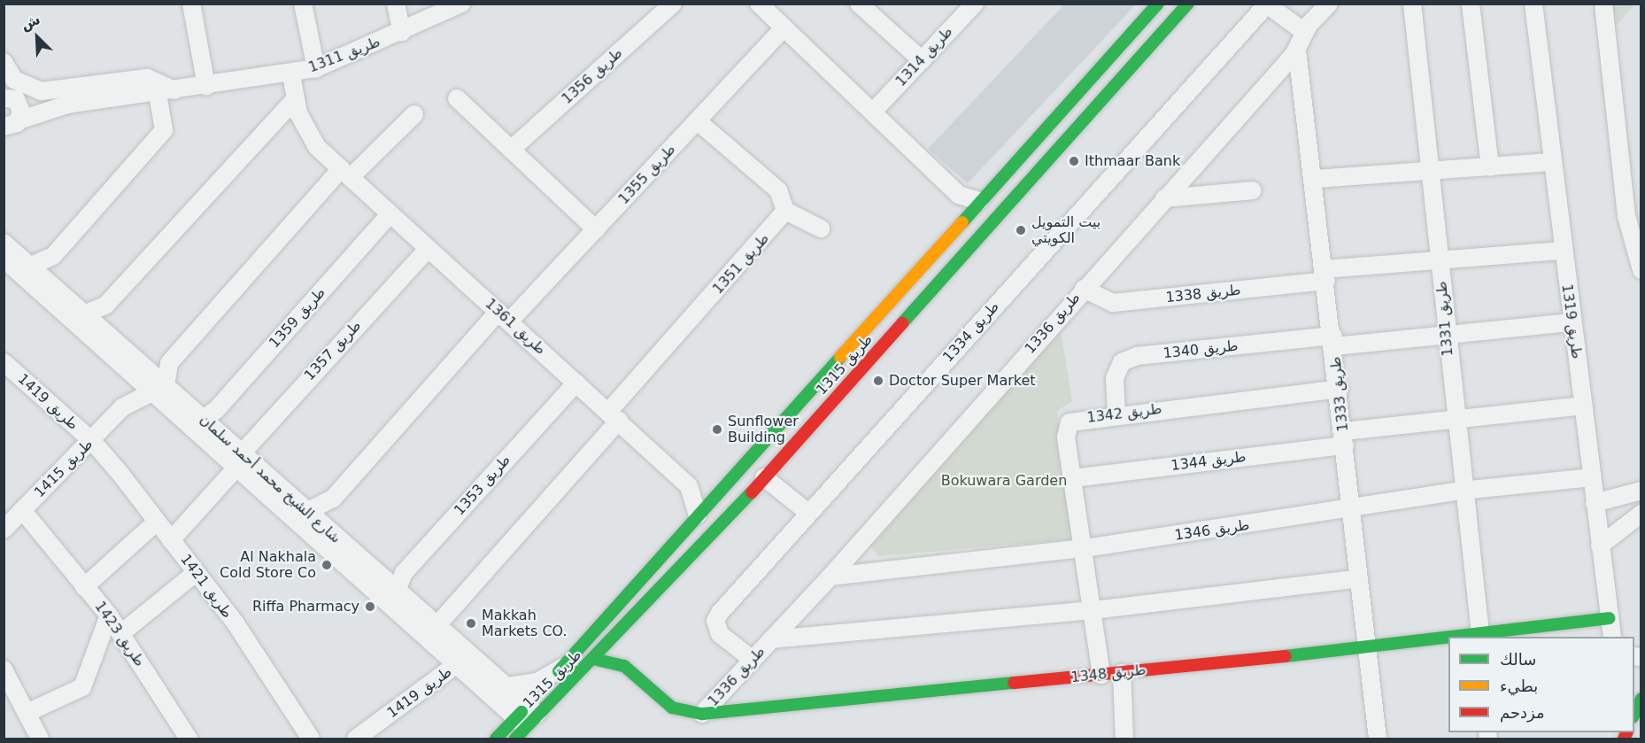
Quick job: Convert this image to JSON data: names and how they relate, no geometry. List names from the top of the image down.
{
  "streets": {
    "street": [
      "طريق 1311",
      "طريق 1314",
      "طريق 1356",
      "طريق 1355",
      "طريق 1351",
      "طريق 1338",
      "طريق 1359",
      "طريق 1331",
      "طريق 1319",
      "طريق 1336",
      "طريق 1361",
      "طريق 1334",
      "طريق 1340",
      "طريق 1357",
      "طريق 1315",
      "طريق 1333",
      "طريق 1419",
      "طريق 1342",
      "طريق 1344",
      "طريق 1415",
      "شارع الشيخ محمد أحمد سلمان",
      "طريق 1353",
      "طريق 1346",
      "طريق 1421",
      "طريق 1423",
      "طريق 1348"
    ]
  },
  "crossings": [
    ["طريق 1311", "طريق 1361"],
    ["طريق 1355", "طريق 1361"],
    ["طريق 1355", "شارع الشيخ محمد أحمد سلمان"],
    ["طريق 1351", "طريق 1361"],
    ["طريق 1351", "شارع الشيخ محمد أحمد سلمان"],
    ["طريق 1338", "طريق 1331"],
    ["طريق 1338", "طريق 1319"],
    ["طريق 1338", "طريق 1336"],
    ["طريق 1338", "طريق 1333"],
    ["طريق 1359", "طريق 1361"],
    ["طريق 1359", "شارع الشيخ محمد أحمد سلمان"],
    ["طريق 1331", "طريق 1340"],
    ["طريق 1331", "طريق 1344"],
    ["طريق 1331", "طريق 1346"],
    ["طريق 1331", "طريق 1348"],
    ["طريق 1319", "طريق 1340"],
    ["طريق 1319", "طريق 1344"],
    ["طريق 1319", "طريق 1346"],
    ["طريق 1319", "طريق 1348"],
    ["طريق 1336", "طريق 1334"],
    ["طريق 1336", "طريق 1333"],
    ["طريق 1336", "طريق 1342"],
    ["طريق 1336", "طريق 1346"],
    ["طريق 1336", "طريق 1348"],
    ["طريق 1361", "طريق 1357"],
    ["طريق 1361", "طريق 1315"],
    ["طريق 1361", "طريق 1353"],
    ["طريق 1340", "طريق 1333"],
    ["طريق 1340", "طريق 1342"],
    ["طريق 1357", "شارع الشيخ محمد أحمد سلمان"],
    ["طريق 1357", "طريق 1421"],
    ["طريق 1315", "شارع الشيخ محمد أحمد سلمان"],
    ["طريق 1315", "طريق 1348"],
    ["طريق 1333", "طريق 1342"],
    ["طريق 1333", "طريق 1344"],
    ["طريق 1333", "طريق 1346"],
    ["طريق 1333", "طريق 1348"],
    ["طريق 1419", "طريق 1415"],
    ["طريق 1419", "شارع الشيخ محمد أحمد سلمان"],
    ["طريق 1419", "طريق 1421"],
    ["طريق 1342", "طريق 1344"],
    ["طريق 1342", "طريق 1346"],
    ["طريق 1342", "طريق 1348"],
    ["طريق 1415", "شارع الشيخ محمد أحمد سلمان"],
    ["طريق 1415", "طريق 1421"],
    ["طريق 1415", "طريق 1423"],
    ["شارع الشيخ محمد أحمد سلمان", "طريق 1353"]
  ],
  "parks": ["Bokuwara Garden"],
  "places": [
    "Ithmaar Bank",
    "بيت التمويل الكويتي",
    "Doctor Super Market",
    "Sunflower Building",
    "Al Nakhala Cold Store Co",
    "Riffa Pharmacy",
    "Makkah Markets CO."
  ],
  "legend": ["سالك", "بطيء", "مزدحم"],
  "north": "top left"
}
